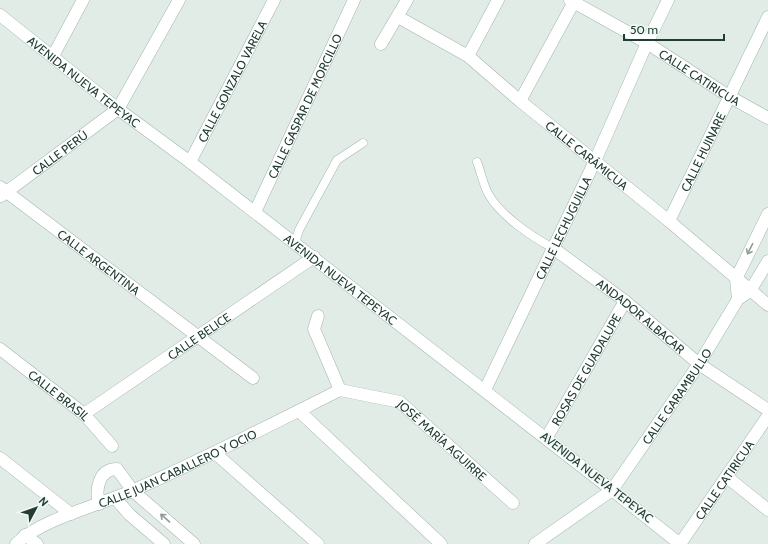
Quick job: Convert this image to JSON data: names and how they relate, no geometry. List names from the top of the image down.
{
  "streets": {
    "street": [
      "CALLE CATIRICUA",
      "AVENIDA NUEVA TEPEYAC",
      "CALLE GONZALO VARELA",
      "CALLE GASPAR DE MORCILLO",
      "CALLE PERÚ",
      "CALLE HUINARE",
      "CALLE CARÁMICUA",
      "CALLE LECHUGUILLA",
      "CALLE ARGENTINA",
      "ANDADOR ALBACAR",
      "CALLE BELICE",
      "ROSAS DE GUADALUPE",
      "CALLE BRASIL",
      "CALLE GARAMBULLO",
      "JOSÉ MARÍA AGUIRRE",
      "CALLE JUAN CABALLERO Y OCIO"
    ]
  },
  "crossings": [
    ["CALLE CATIRICUA", "AVENIDA NUEVA TEPEYAC"],
    ["CALLE CATIRICUA", "CALLE HUINARE"],
    ["CALLE CATIRICUA", "CALLE LECHUGUILLA"],
    ["AVENIDA NUEVA TEPEYAC", "CALLE GONZALO VARELA"],
    ["AVENIDA NUEVA TEPEYAC", "CALLE GASPAR DE MORCILLO"],
    ["AVENIDA NUEVA TEPEYAC", "CALLE PERÚ"],
    ["AVENIDA NUEVA TEPEYAC", "CALLE LECHUGUILLA"],
    ["AVENIDA NUEVA TEPEYAC", "CALLE BELICE"],
    ["AVENIDA NUEVA TEPEYAC", "ROSAS DE GUADALUPE"],
    ["AVENIDA NUEVA TEPEYAC", "CALLE GARAMBULLO"],
    ["CALLE PERÚ", "CALLE ARGENTINA"],
    ["CALLE HUINARE", "CALLE CARÁMICUA"],
    ["CALLE CARÁMICUA", "CALLE LECHUGUILLA"],
    ["CALLE CARÁMICUA", "CALLE GARAMBULLO"],
    ["CALLE LECHUGUILLA", "ANDADOR ALBACAR"],
    ["CALLE ARGENTINA", "CALLE BELICE"],
    ["ANDADOR ALBACAR", "ROSAS DE GUADALUPE"],
    ["ANDADOR ALBACAR", "CALLE GARAMBULLO"],
    ["CALLE BELICE", "CALLE BRASIL"],
    ["JOSÉ MARÍA AGUIRRE", "CALLE JUAN CABALLERO Y OCIO"]
  ],
  "scale_bar": "50 m",
  "north": "top right"
}
